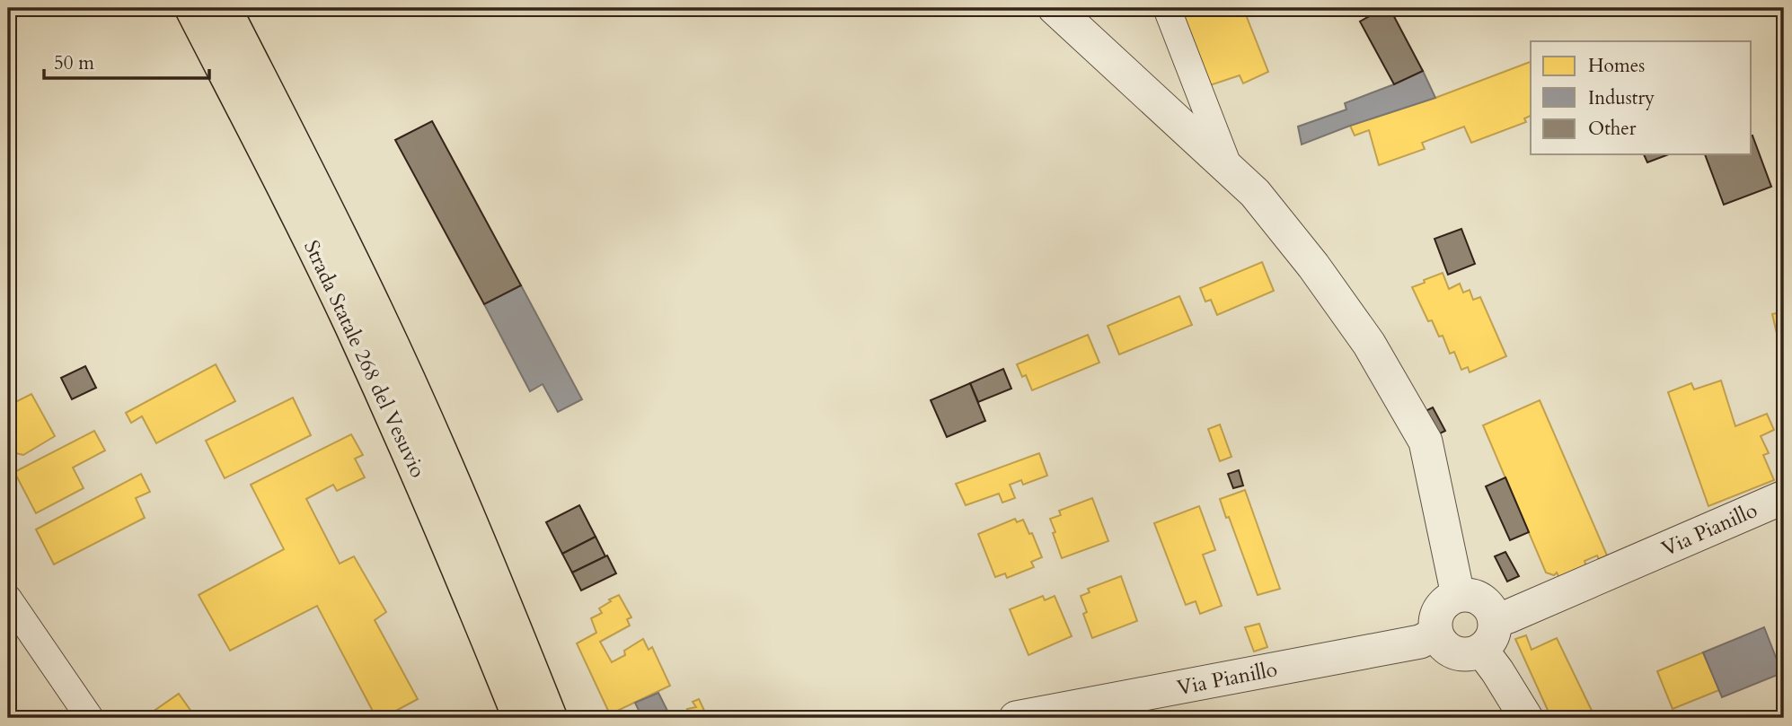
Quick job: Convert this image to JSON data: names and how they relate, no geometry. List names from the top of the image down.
{
  "streets": {
    "highway": ["Strada Statale 268 del Vesuvio"],
    "street": ["Via Pianillo"]
  },
  "legend": ["Homes", "Industry", "Other"],
  "scale_bar": "50 m"
}
